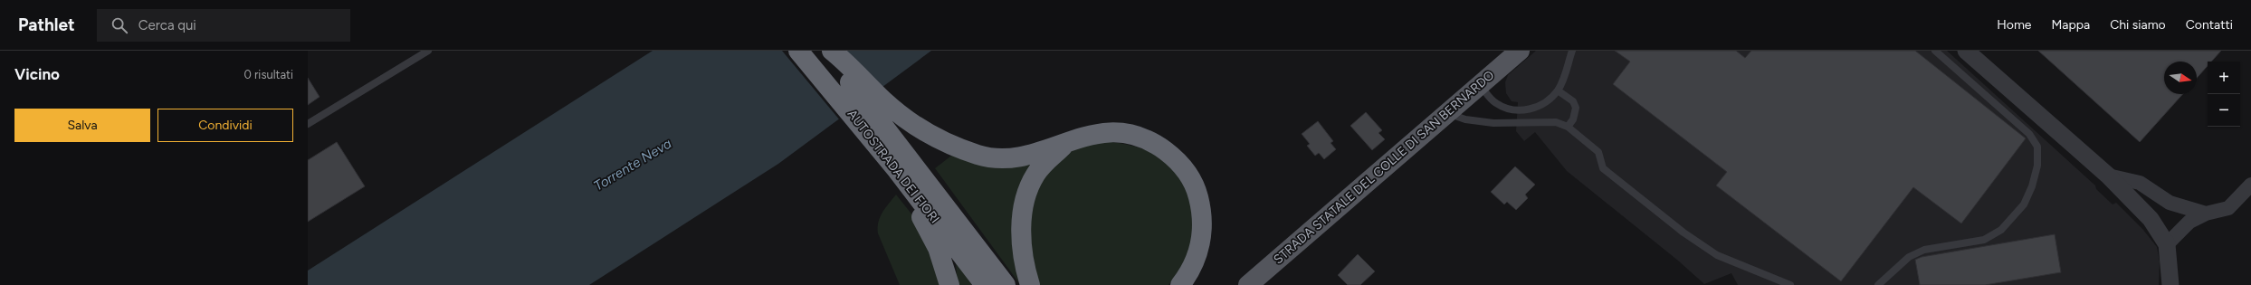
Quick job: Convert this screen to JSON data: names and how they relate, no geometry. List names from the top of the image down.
{
  "streets": {
    "highway": ["AUTOSTRADA DEI FIORI"],
    "main road": ["STRADA STATALE DEL COLLE DI SAN BERNARDO"]
  },
  "water": ["Torrente Neva"],
  "north": "right",
  "page": {
    "header": "Pathlet",
    "search": "Cerca qui",
    "nav": [
      "Home",
      "Mappa",
      "Chi siamo",
      "Contatti"
    ],
    "heading": ["Vicino", "0 risultati"],
    "map_buttons": ["+", "−"],
    "buttons": ["Salva", "Condividi"]
  }
}
